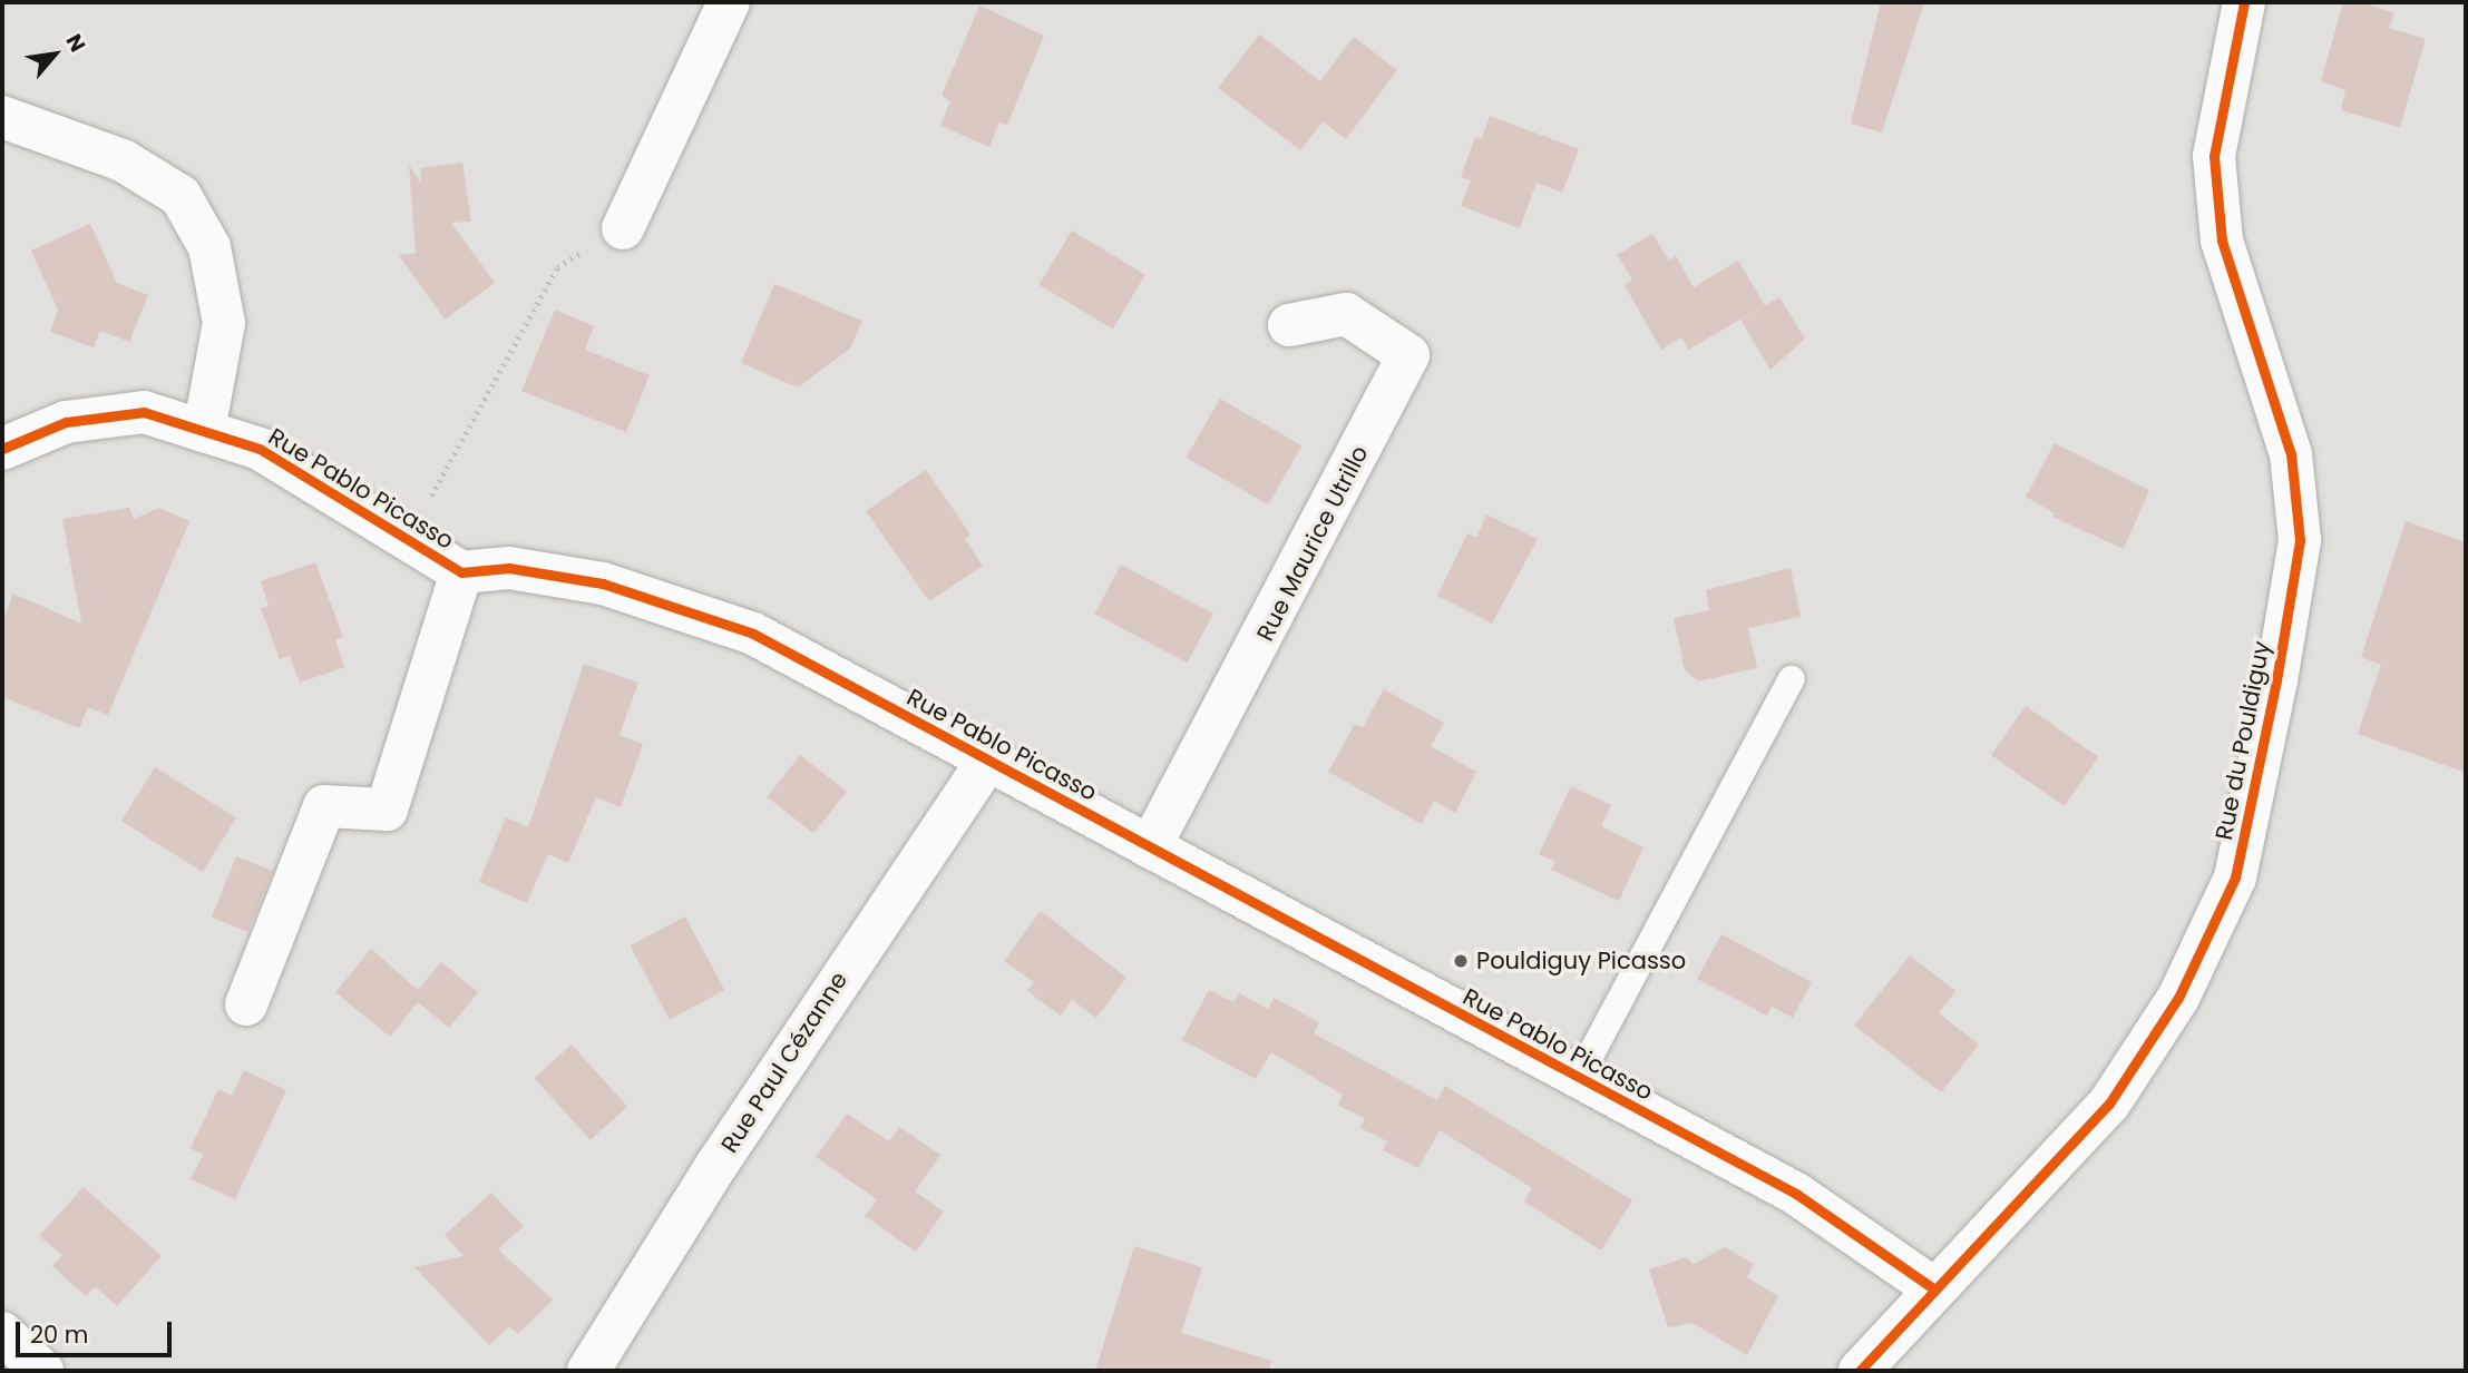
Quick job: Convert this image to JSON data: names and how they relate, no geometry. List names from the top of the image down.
{
  "streets": {
    "street": [
      "Rue Pablo Picasso",
      "Rue Maurice Utrillo",
      "Rue du Pouldiguy",
      "Rue Paul Cézanne"
    ]
  },
  "crossings": [
    ["Rue Pablo Picasso", "Rue Maurice Utrillo"],
    ["Rue Pablo Picasso", "Rue du Pouldiguy"],
    ["Rue Pablo Picasso", "Rue Paul Cézanne"]
  ],
  "places": ["Pouldiguy Picasso"],
  "scale_bar": "20 m",
  "north": "top right"
}
